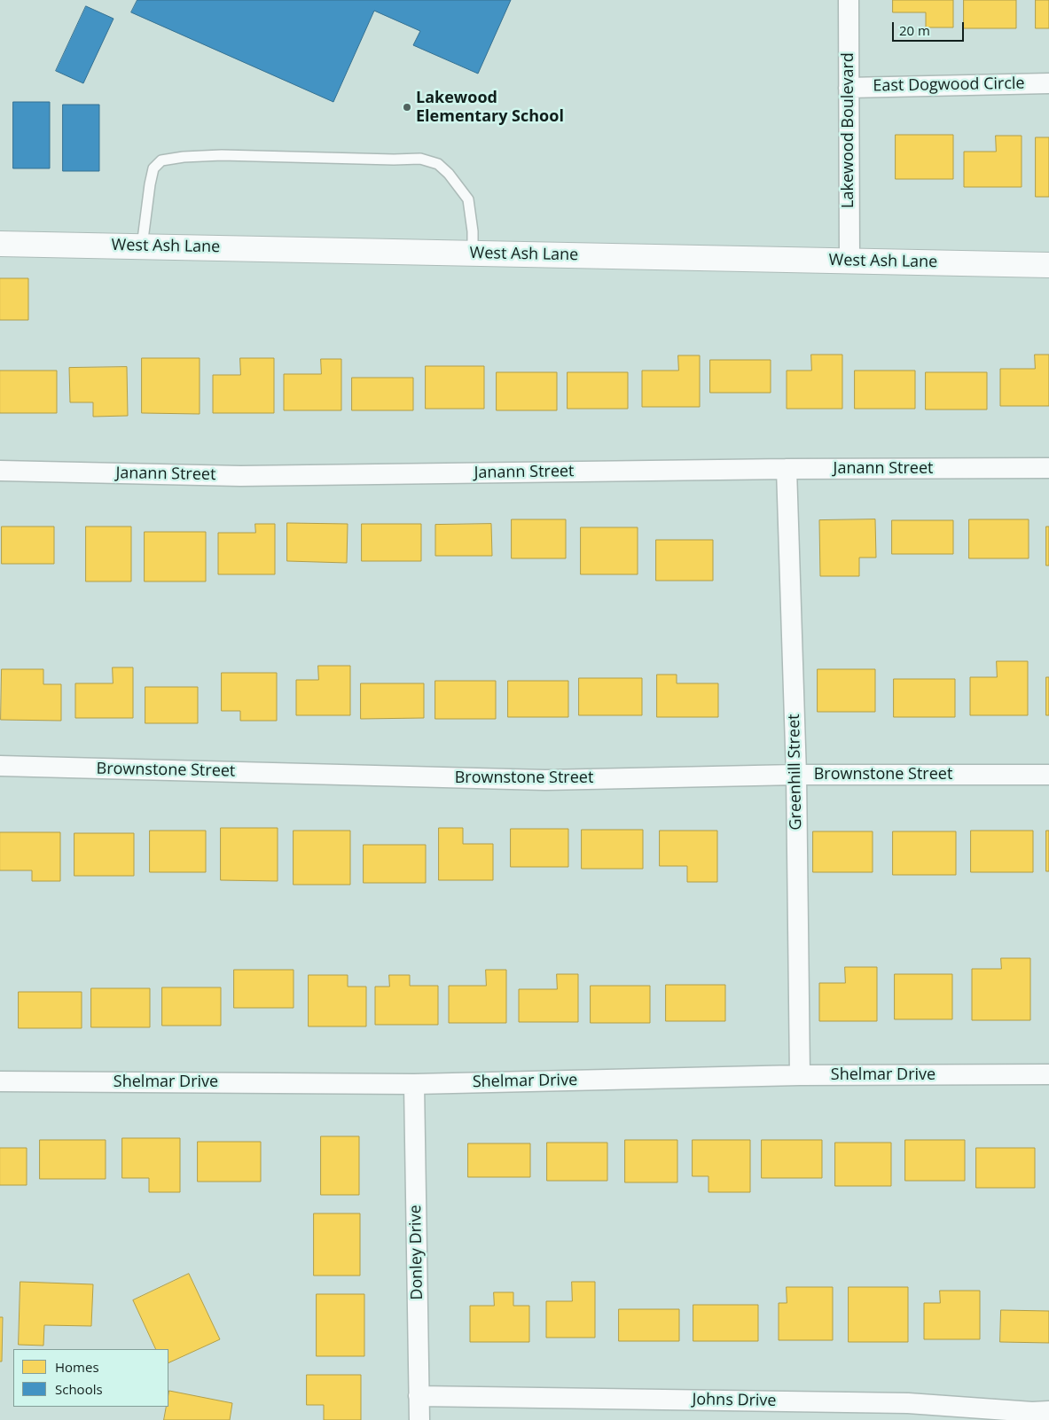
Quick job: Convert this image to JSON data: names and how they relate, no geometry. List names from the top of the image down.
{
  "streets": {
    "street": [
      "East Dogwood Circle",
      "Lakewood Boulevard",
      "West Ash Lane",
      "Janann Street",
      "Brownstone Street",
      "Greenhill Street",
      "Shelmar Drive",
      "Donley Drive",
      "Johns Drive"
    ]
  },
  "crossings": [
    ["East Dogwood Circle", "Lakewood Boulevard"],
    ["Lakewood Boulevard", "West Ash Lane"],
    ["Janann Street", "Greenhill Street"],
    ["Brownstone Street", "Greenhill Street"],
    ["Greenhill Street", "Shelmar Drive"],
    ["Shelmar Drive", "Donley Drive"],
    ["Donley Drive", "Johns Drive"]
  ],
  "places": ["Lakewood Elementary School"],
  "legend": ["Homes", "Schools"],
  "scale_bar": "20 m"
}
